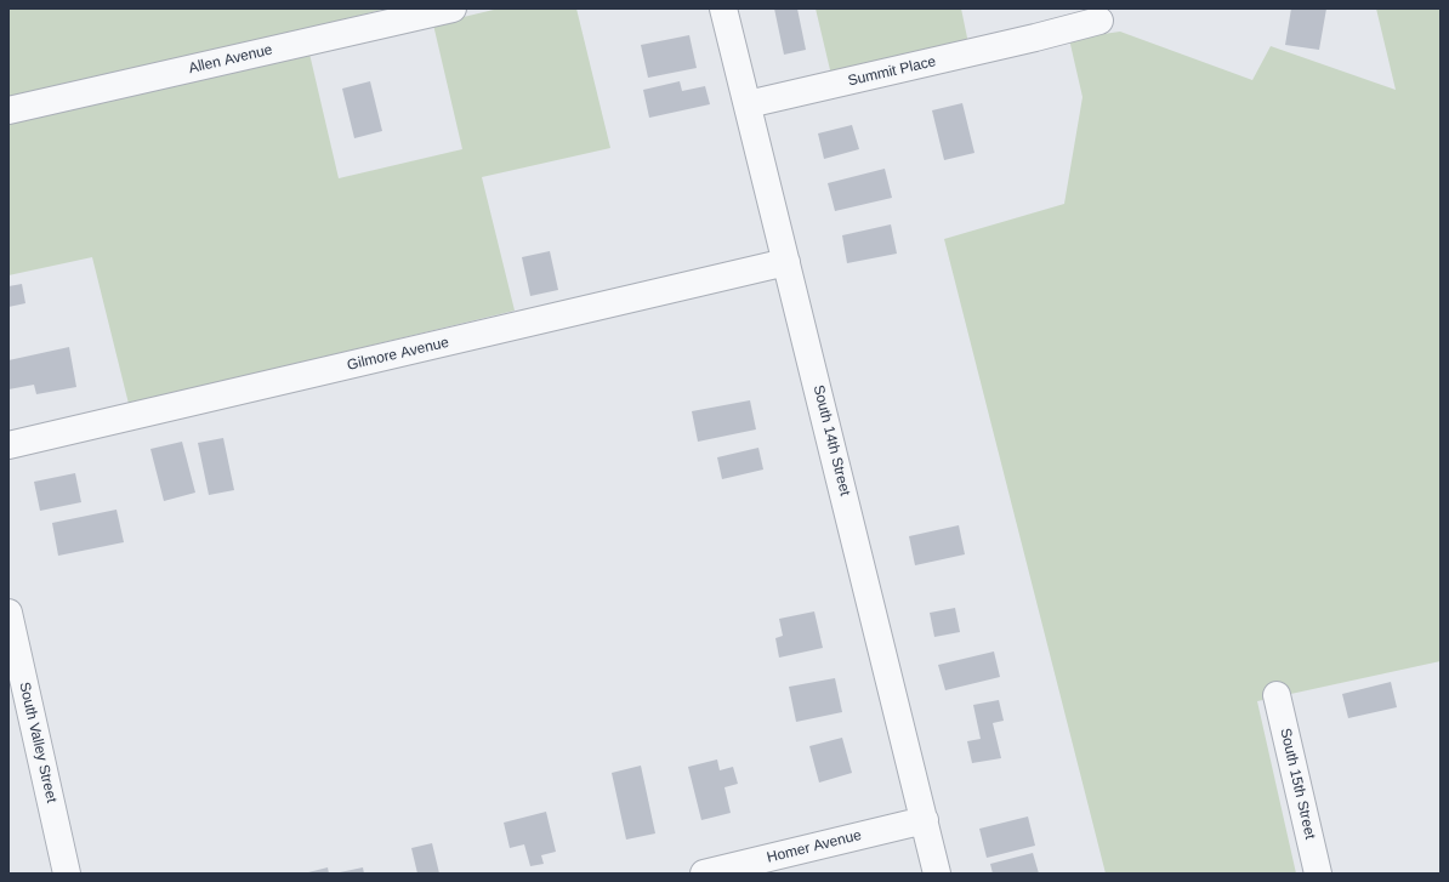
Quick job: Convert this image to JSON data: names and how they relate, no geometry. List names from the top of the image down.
{
  "streets": {
    "street": [
      "Allen Avenue",
      "Summit Place",
      "Gilmore Avenue",
      "South 14th Street",
      "South Valley Street",
      "South 15th Street",
      "Homer Avenue"
    ]
  },
  "crossings": [
    ["Summit Place", "South 14th Street"],
    ["Gilmore Avenue", "South 14th Street"],
    ["South 14th Street", "Homer Avenue"]
  ]
}
